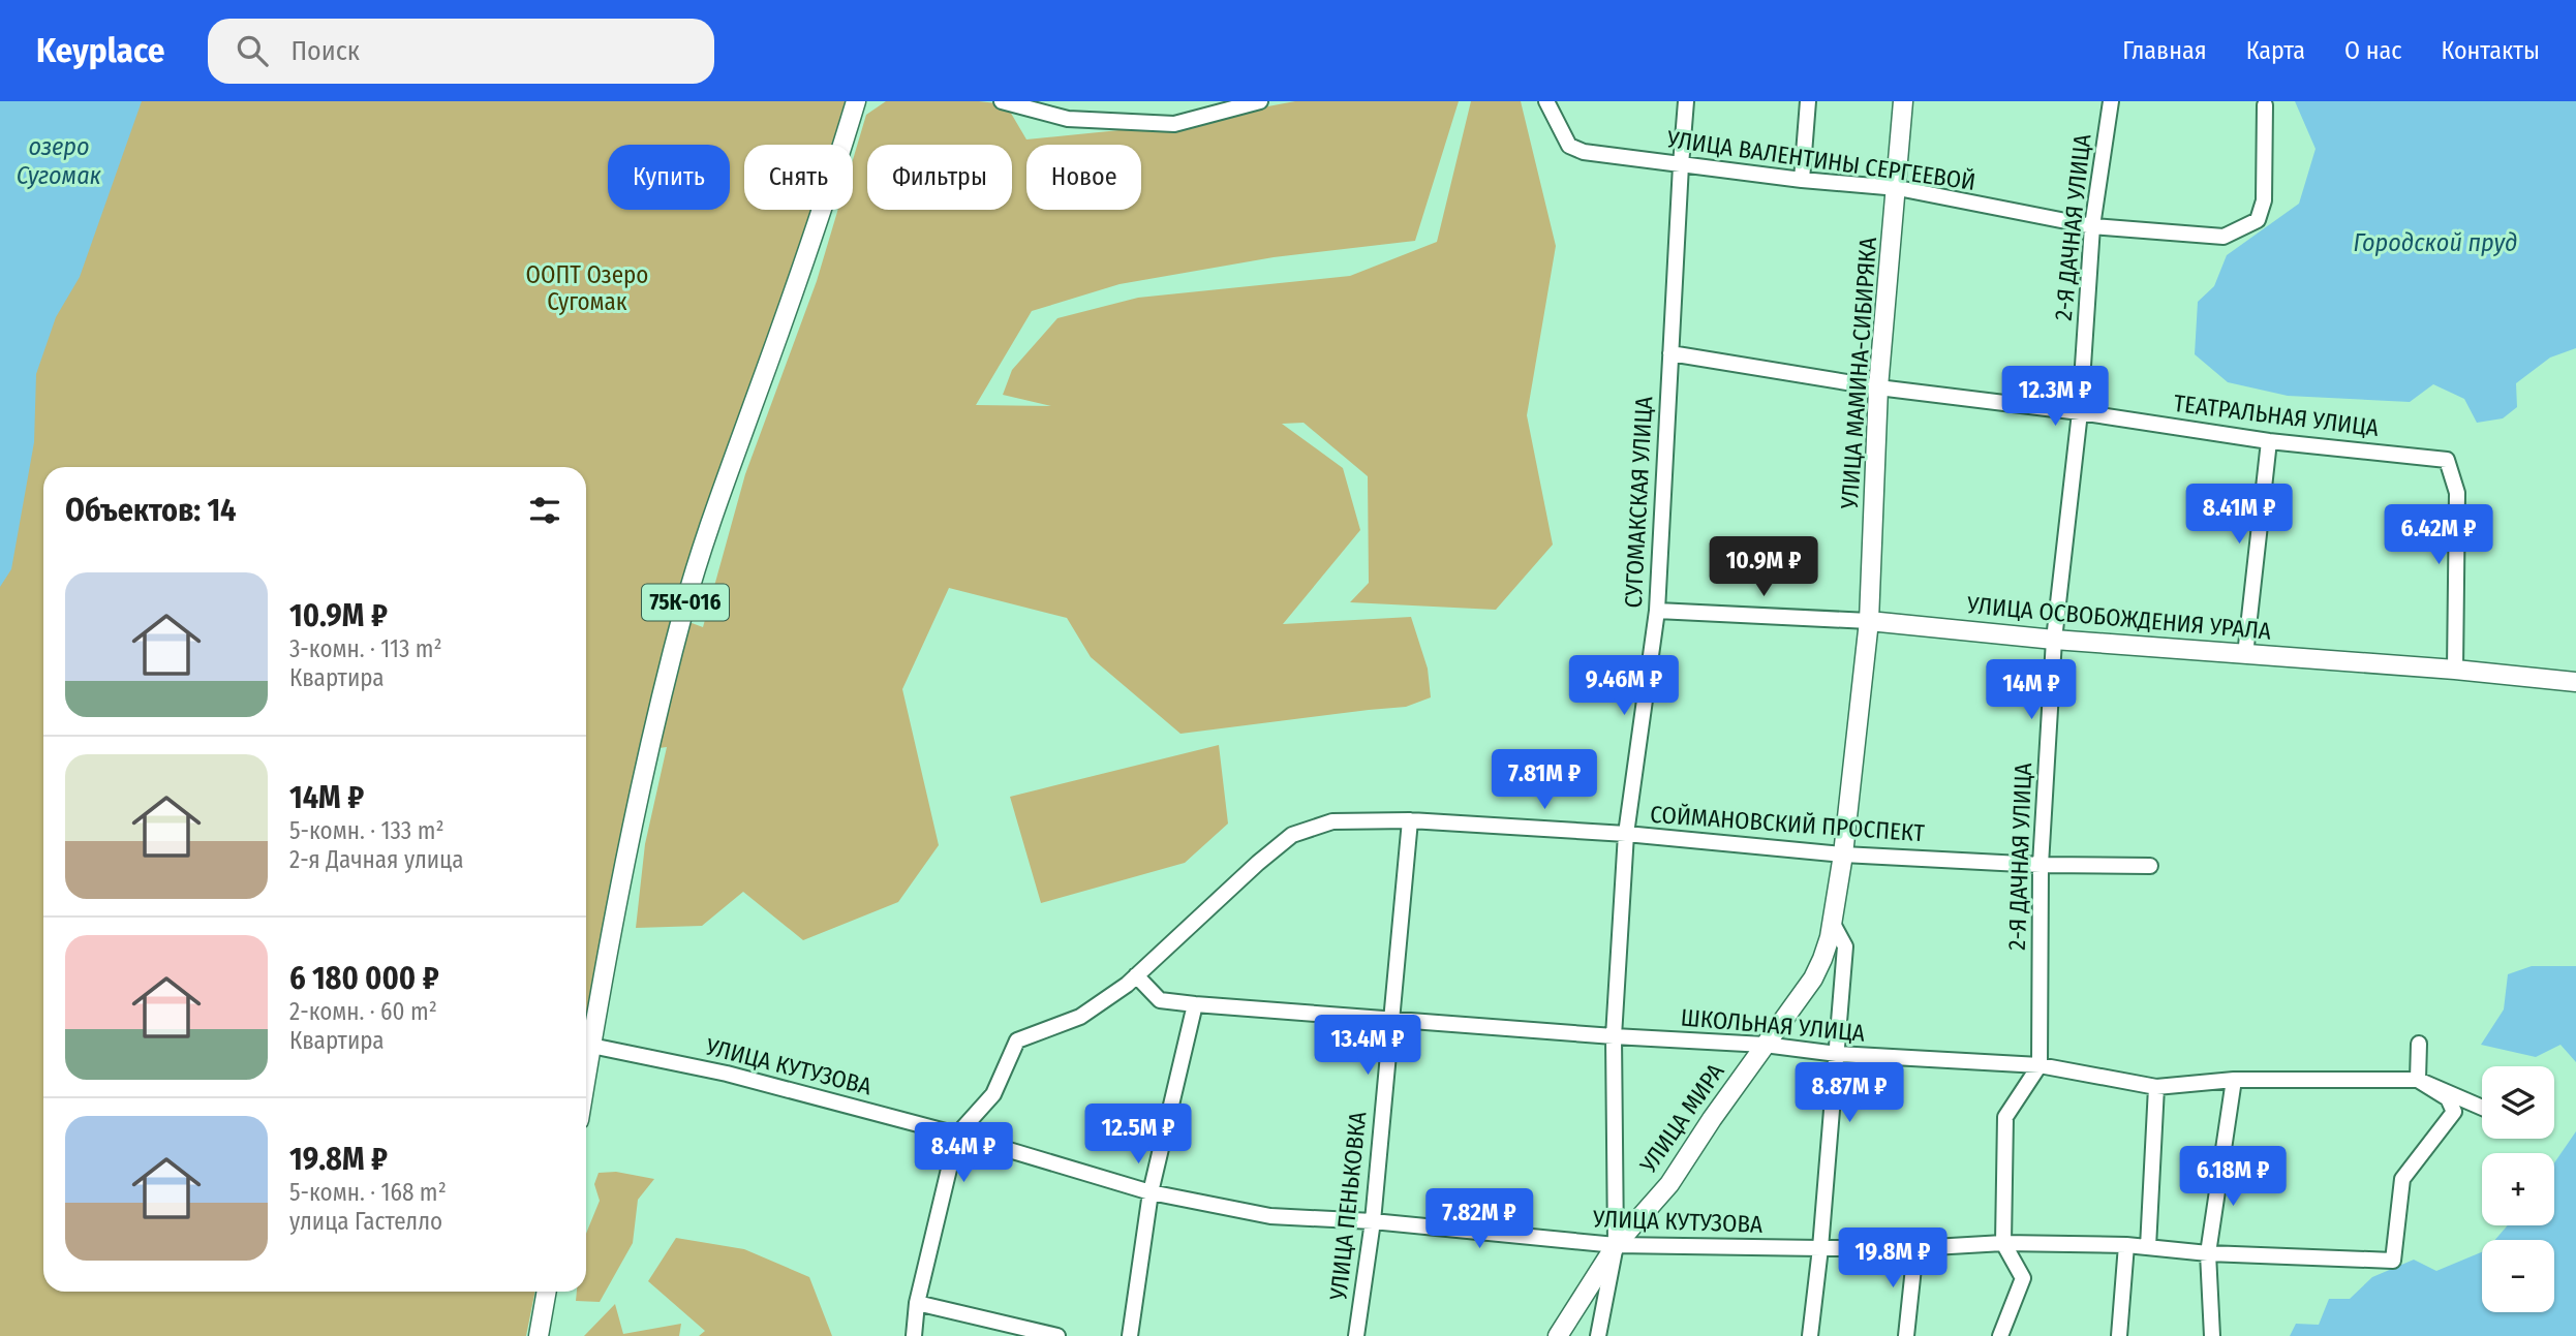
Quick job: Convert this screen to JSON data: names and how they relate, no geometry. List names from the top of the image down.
{
  "streets": {
    "main road": [
      "УЛИЦА МАМИНА-СИБИРЯКА",
      "75К-016",
      "УЛИЦА ОСВОБОЖДЕНИЯ УРАЛА",
      "УЛИЦА МИРА"
    ],
    "street": [
      "УЛИЦА ВАЛЕНТИНЫ СЕРГЕЕВОЙ",
      "2-Я ДАЧНАЯ УЛИЦА",
      "ТЕАТРАЛЬНАЯ УЛИЦА",
      "СУГОМАКСКАЯ УЛИЦА",
      "СОЙМАНОВСКИЙ ПРОСПЕКТ",
      "ШКОЛЬНАЯ УЛИЦА",
      "УЛИЦА КУТУЗОВА",
      "УЛИЦА ПЕНЬКОВКА"
    ]
  },
  "crossings": [
    ["УЛИЦА ВАЛЕНТИНЫ СЕРГЕЕВОЙ", "2-Я ДАЧНАЯ УЛИЦА"],
    ["УЛИЦА ВАЛЕНТИНЫ СЕРГЕЕВОЙ", "УЛИЦА МАМИНА-СИБИРЯКА"],
    ["УЛИЦА ВАЛЕНТИНЫ СЕРГЕЕВОЙ", "СУГОМАКСКАЯ УЛИЦА"],
    ["2-Я ДАЧНАЯ УЛИЦА", "ТЕАТРАЛЬНАЯ УЛИЦА"],
    ["2-Я ДАЧНАЯ УЛИЦА", "УЛИЦА ОСВОБОЖДЕНИЯ УРАЛА"],
    ["2-Я ДАЧНАЯ УЛИЦА", "СОЙМАНОВСКИЙ ПРОСПЕКТ"],
    ["2-Я ДАЧНАЯ УЛИЦА", "ШКОЛЬНАЯ УЛИЦА"],
    ["УЛИЦА МАМИНА-СИБИРЯКА", "ТЕАТРАЛЬНАЯ УЛИЦА"],
    ["УЛИЦА МАМИНА-СИБИРЯКА", "УЛИЦА ОСВОБОЖДЕНИЯ УРАЛА"],
    ["УЛИЦА МАМИНА-СИБИРЯКА", "СОЙМАНОВСКИЙ ПРОСПЕКТ"],
    ["УЛИЦА МАМИНА-СИБИРЯКА", "УЛИЦА МИРА"],
    ["ТЕАТРАЛЬНАЯ УЛИЦА", "СУГОМАКСКАЯ УЛИЦА"],
    ["ТЕАТРАЛЬНАЯ УЛИЦА", "УЛИЦА ОСВОБОЖДЕНИЯ УРАЛА"],
    ["СУГОМАКСКАЯ УЛИЦА", "УЛИЦА ОСВОБОЖДЕНИЯ УРАЛА"],
    ["СУГОМАКСКАЯ УЛИЦА", "СОЙМАНОВСКИЙ ПРОСПЕКТ"],
    ["СУГОМАКСКАЯ УЛИЦА", "ШКОЛЬНАЯ УЛИЦА"],
    ["СУГОМАКСКАЯ УЛИЦА", "УЛИЦА КУТУЗОВА"],
    ["СУГОМАКСКАЯ УЛИЦА", "УЛИЦА МИРА"],
    ["75К-016", "УЛИЦА КУТУЗОВА"],
    ["СОЙМАНОВСКИЙ ПРОСПЕКТ", "ШКОЛЬНАЯ УЛИЦА"],
    ["СОЙМАНОВСКИЙ ПРОСПЕКТ", "УЛИЦА КУТУЗОВА"],
    ["СОЙМАНОВСКИЙ ПРОСПЕКТ", "УЛИЦА ПЕНЬКОВКА"],
    ["ШКОЛЬНАЯ УЛИЦА", "УЛИЦА КУТУЗОВА"],
    ["ШКОЛЬНАЯ УЛИЦА", "УЛИЦА МИРА"],
    ["ШКОЛЬНАЯ УЛИЦА", "УЛИЦА ПЕНЬКОВКА"],
    ["УЛИЦА КУТУЗОВА", "УЛИЦА МИРА"],
    ["УЛИЦА КУТУЗОВА", "УЛИЦА ПЕНЬКОВКА"]
  ],
  "water": ["озеро Сугомак", "Городской пруд"],
  "parks": ["ООПТ Озеро Сугомак"],
  "page": {
    "header": "Keyplace",
    "search": "Поиск",
    "nav": [
      "Главная",
      "Карта",
      "О нас",
      "Контакты"
    ],
    "chip": [
      "Купить",
      "Снять",
      "Фильтры",
      "Новое"
    ],
    "price": [
      "12.3M ₽",
      "8.41M ₽",
      "6.42M ₽",
      "10.9M ₽",
      "9.46M ₽",
      "14M ₽",
      "7.81M ₽",
      "13.4M ₽",
      "8.87M ₽",
      "12.5M ₽",
      "8.4M ₽",
      "6.18M ₽",
      "7.82M ₽",
      "19.8M ₽"
    ],
    "heading": "Объектов: 14",
    "list": [
      {
        "name": "10.9M ₽",
        "note": "3-комн. · 113 m² · Квартира"
      },
      {
        "name": "14M ₽",
        "note": "5-комн. · 133 m² · 2-я Дачная улица"
      },
      {
        "name": "6 180 000 ₽",
        "note": "2-комн. · 60 m² · Квартира"
      },
      {
        "name": "19.8M ₽",
        "note": "5-комн. · 168 m² · улица Гастелло"
      }
    ],
    "map_buttons": ["+", "−"]
  }
}
